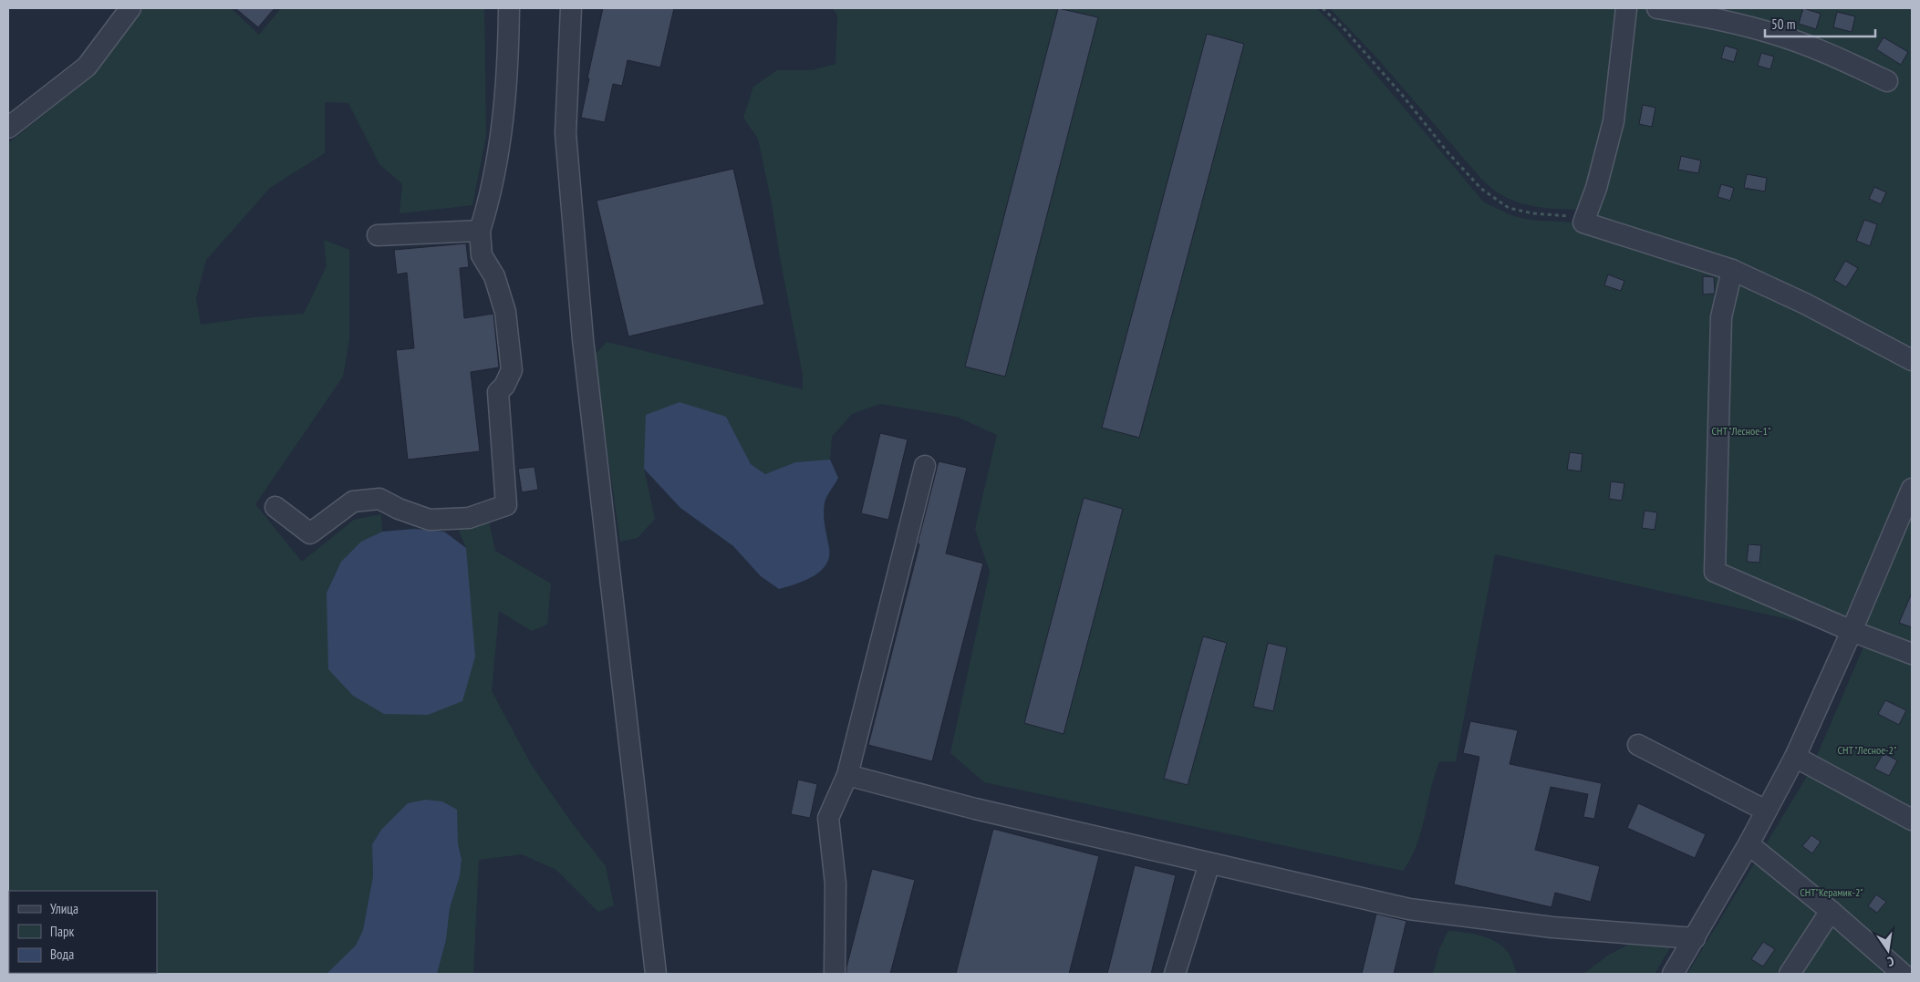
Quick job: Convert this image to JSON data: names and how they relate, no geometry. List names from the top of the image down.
{
  "parks": ["СНТ \"Лесное-1\"", "СНТ \"Лесное-2\"", "СНТ\"Керамик-2\""],
  "legend": ["Улица", "Парк", "Вода"],
  "scale_bar": "50 m",
  "north": "bottom"
}
